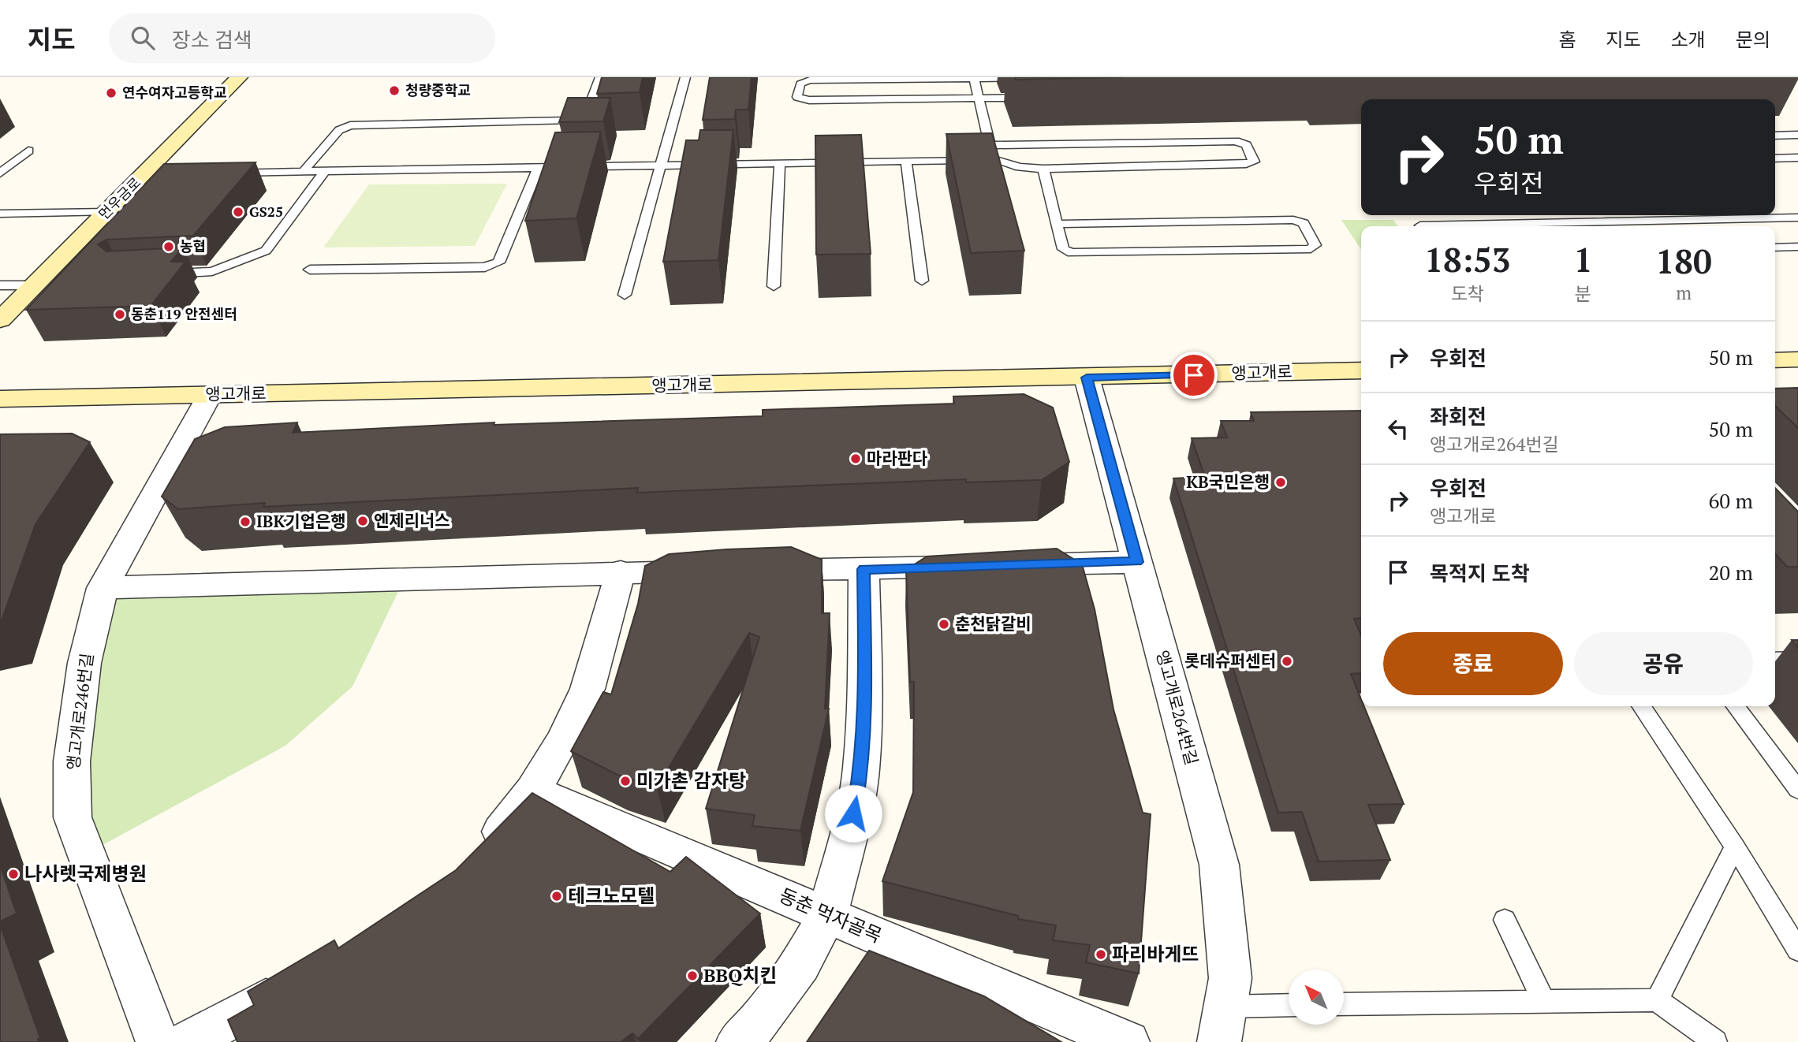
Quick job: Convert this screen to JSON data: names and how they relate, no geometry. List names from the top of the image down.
{
  "streets": {
    "street": [
      "먼우금로",
      "앵고개로",
      "앵고개로264번길",
      "앵고개로246번길",
      "동춘 먹자골목"
    ]
  },
  "crossings": [
    ["앵고개로", "앵고개로264번길"],
    ["앵고개로", "앵고개로246번길"]
  ],
  "places": [
    "청량중학교",
    "연수여자고등학교",
    "GS25",
    "농협",
    "동춘119 안전센터",
    "마라판다",
    "KB국민은행",
    "엔제리너스",
    "IBK기업은행",
    "춘천닭갈비",
    "롯데슈퍼센터",
    "미가촌 감자탕",
    "나사렛국제병원",
    "테크노모텔",
    "파리바게뜨",
    "BBQ치킨"
  ],
  "north": "top left",
  "page": {
    "header": "지도",
    "search": "장소 검색",
    "nav": [
      "홈",
      "지도",
      "소개",
      "문의"
    ],
    "turn": ["50 m", "우회전"],
    "eta": [
      "18:53",
      "도착",
      "1",
      "분",
      "180",
      "m"
    ],
    "list": [
      {
        "name": "우회전",
        "value": "50 m"
      },
      {
        "name": "좌회전",
        "note": "앵고개로264번길",
        "value": "50 m"
      },
      {
        "name": "우회전",
        "note": "앵고개로",
        "value": "60 m"
      },
      {
        "name": "목적지 도착",
        "value": "20 m"
      }
    ],
    "buttons": ["종료", "공유"]
  }
}
